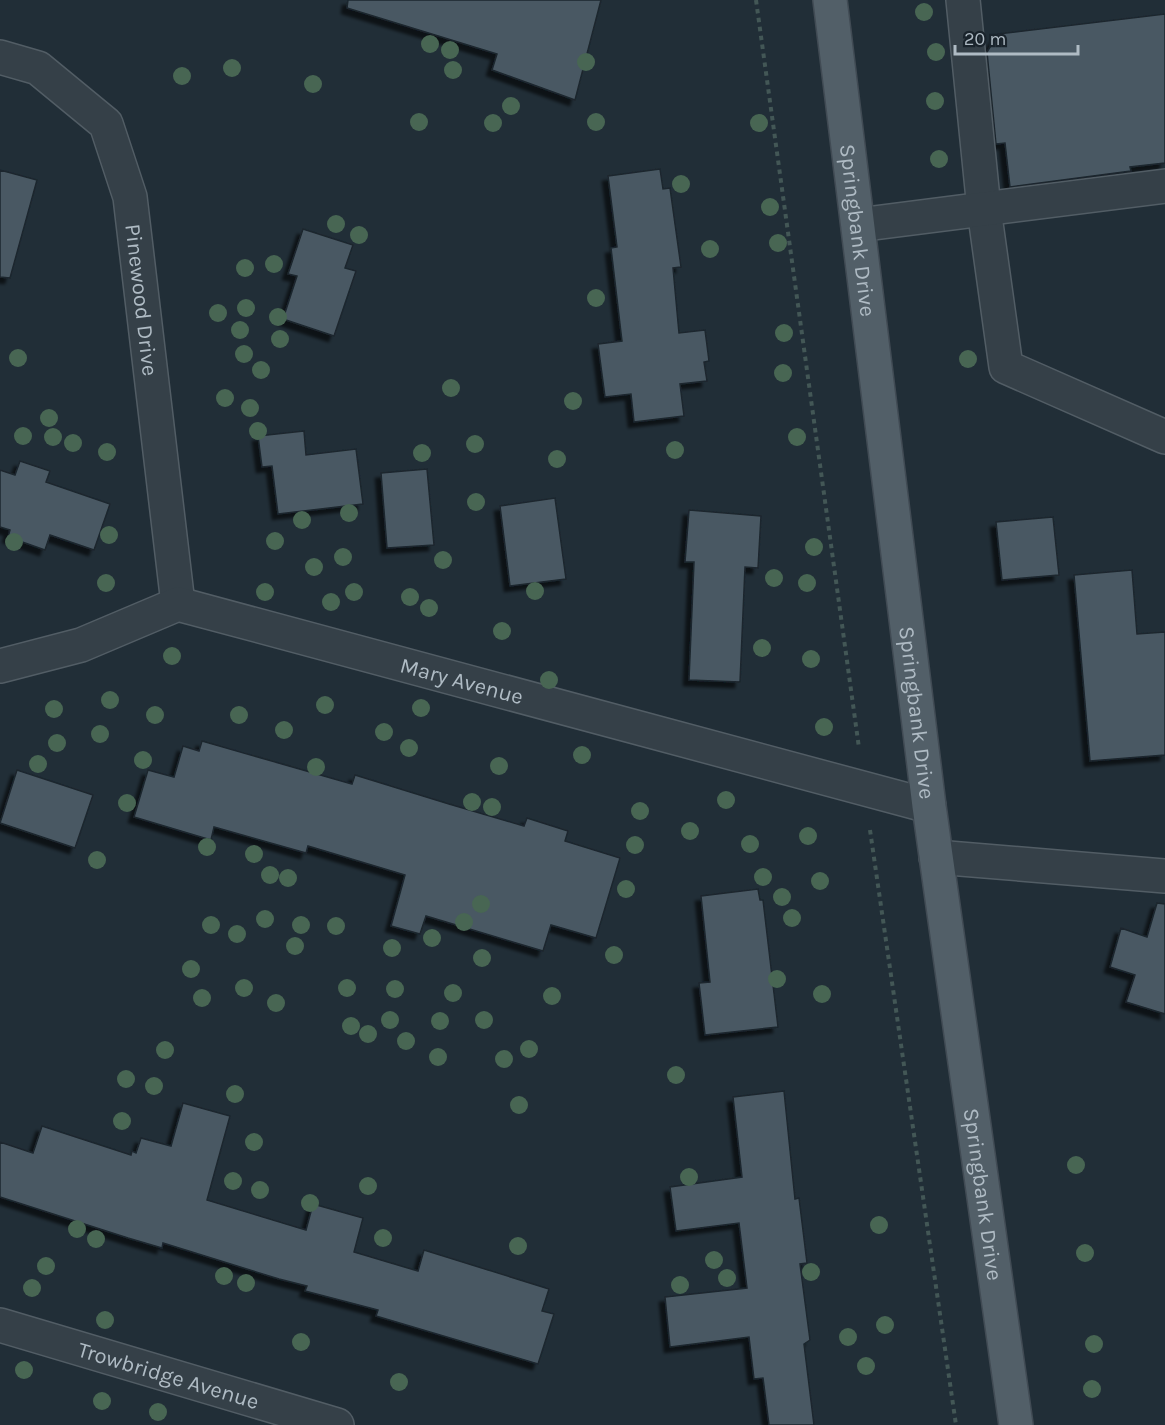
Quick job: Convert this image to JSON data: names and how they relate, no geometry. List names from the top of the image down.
{
  "streets": {
    "main road": ["Springbank Drive"],
    "street": ["Pinewood Drive", "Mary Avenue", "Trowbridge Avenue"]
  },
  "crossings": [
    ["Springbank Drive", "Mary Avenue"],
    ["Pinewood Drive", "Mary Avenue"]
  ],
  "scale_bar": "20 m"
}
